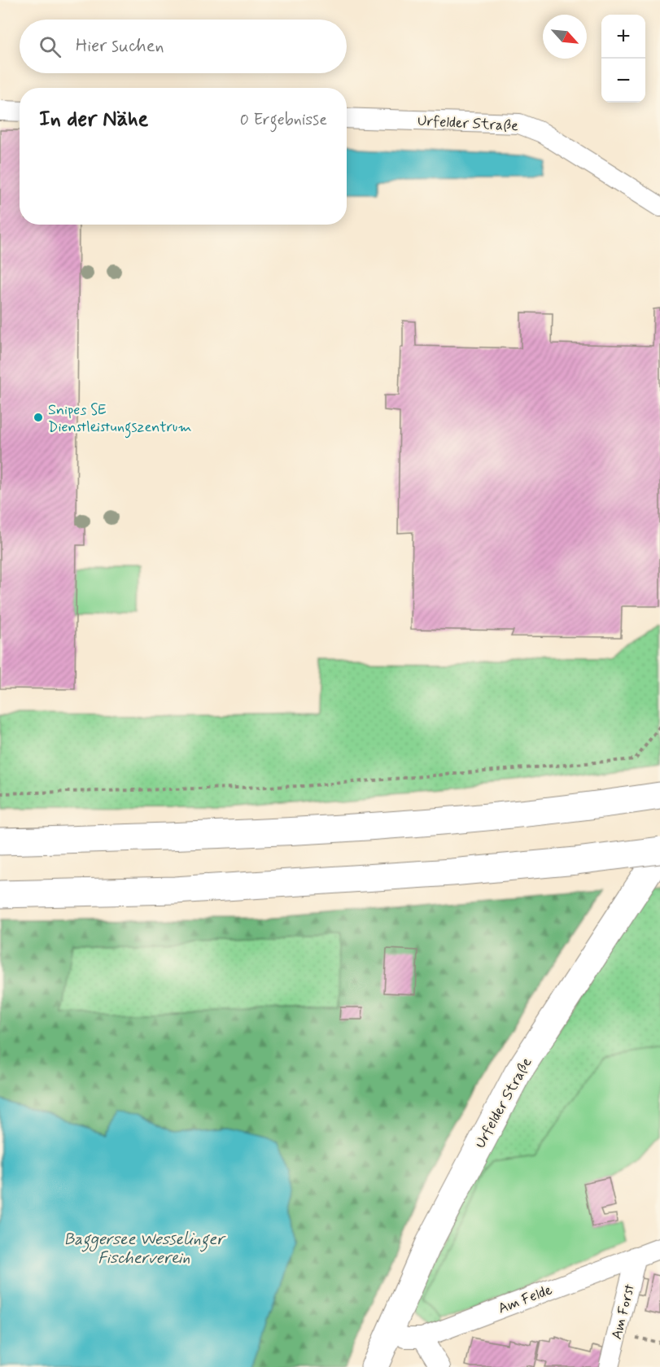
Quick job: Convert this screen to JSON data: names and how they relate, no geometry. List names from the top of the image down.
{
  "streets": {
    "main road": ["Urfelder Straße"],
    "street": ["Am Felde", "Am Forst"]
  },
  "crossings": [
    ["Urfelder Straße", "Am Felde"],
    ["Am Felde", "Am Forst"]
  ],
  "water": ["Baggersee Wesselinger Fischerverein"],
  "places": ["Snipes SE Dienstleistungszentrum"],
  "north": "bottom right",
  "page": {
    "map_buttons": ["+", "−"],
    "search": "Hier suchen",
    "heading": ["In der Nähe", "0 Ergebnisse"]
  }
}
